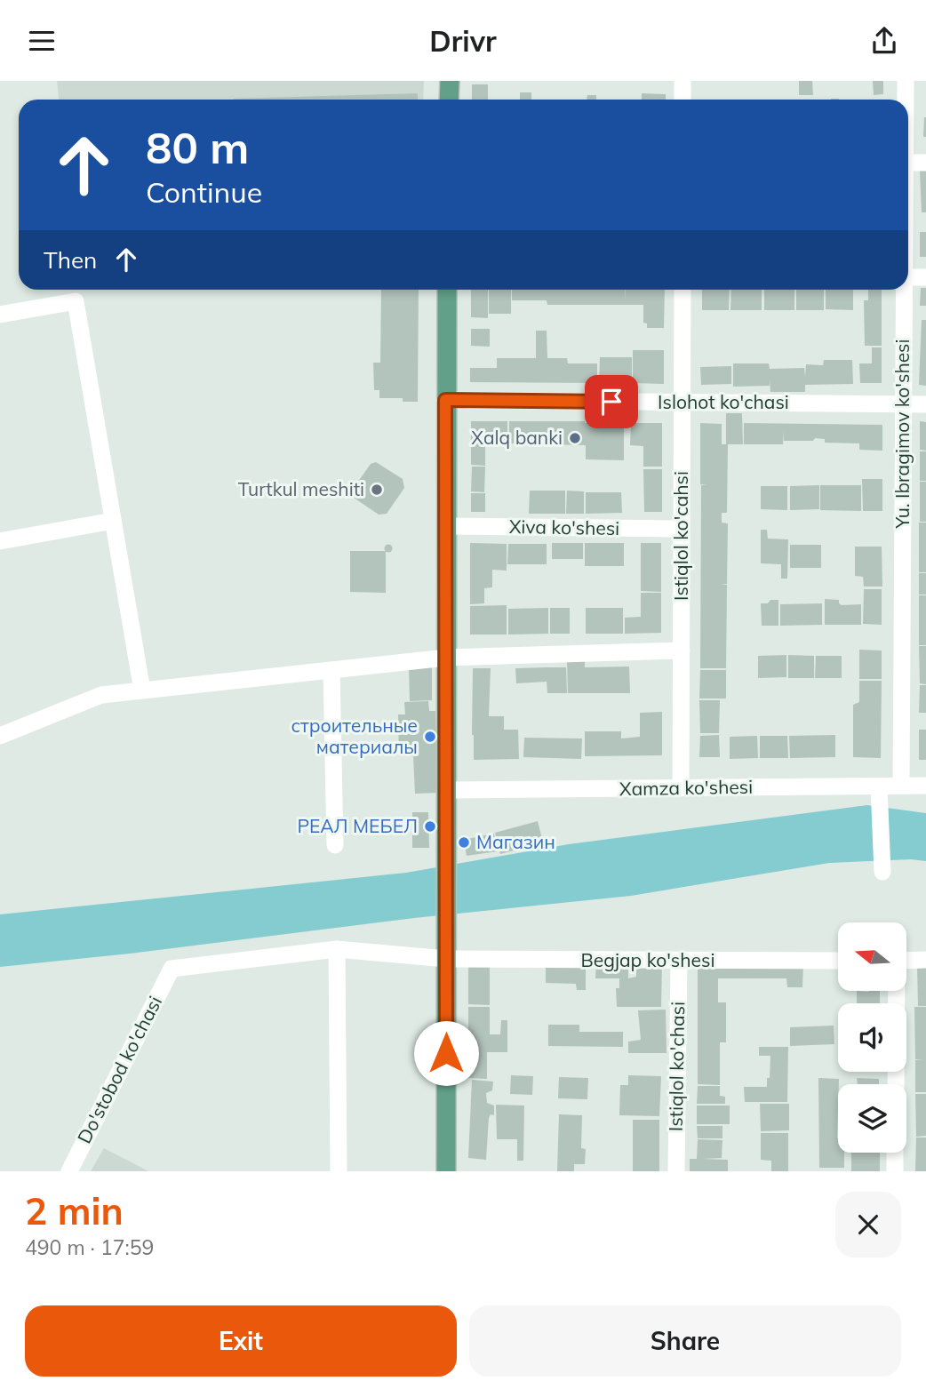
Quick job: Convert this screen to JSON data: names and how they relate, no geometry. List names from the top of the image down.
{
  "streets": {
    "street": [
      "Islohot ko'chasi",
      "Yu. Ibragimov ko'shesi",
      "Xiva ko'shesi",
      "Istiqlol ko'cahsi",
      "Xamza ko'shesi",
      "Begjap ko'shesi",
      "Istiqlol ko'chasi",
      "Do'stobod ko'chasi"
    ]
  },
  "crossings": [
    ["Islohot ko'chasi", "Yu. Ibragimov ko'shesi"],
    ["Islohot ko'chasi", "Istiqlol ko'cahsi"],
    ["Yu. Ibragimov ko'shesi", "Xamza ko'shesi"],
    ["Xiva ko'shesi", "Istiqlol ko'cahsi"],
    ["Istiqlol ko'cahsi", "Xamza ko'shesi"],
    ["Begjap ko'shesi", "Istiqlol ko'chasi"],
    ["Begjap ko'shesi", "Do'stobod ko'chasi"]
  ],
  "places": [
    "Xalq banki",
    "Turtkul meshiti",
    "строительные материалы",
    "РЕАЛ МЕБЕЛ",
    "Магазин"
  ],
  "north": "left",
  "page": {
    "header": "Drivr",
    "turn": ["80 m", "Continue"],
    "then": "Then",
    "heading": ["2 min", "490 m · 17:59"],
    "buttons": ["Exit", "Share"]
  }
}
